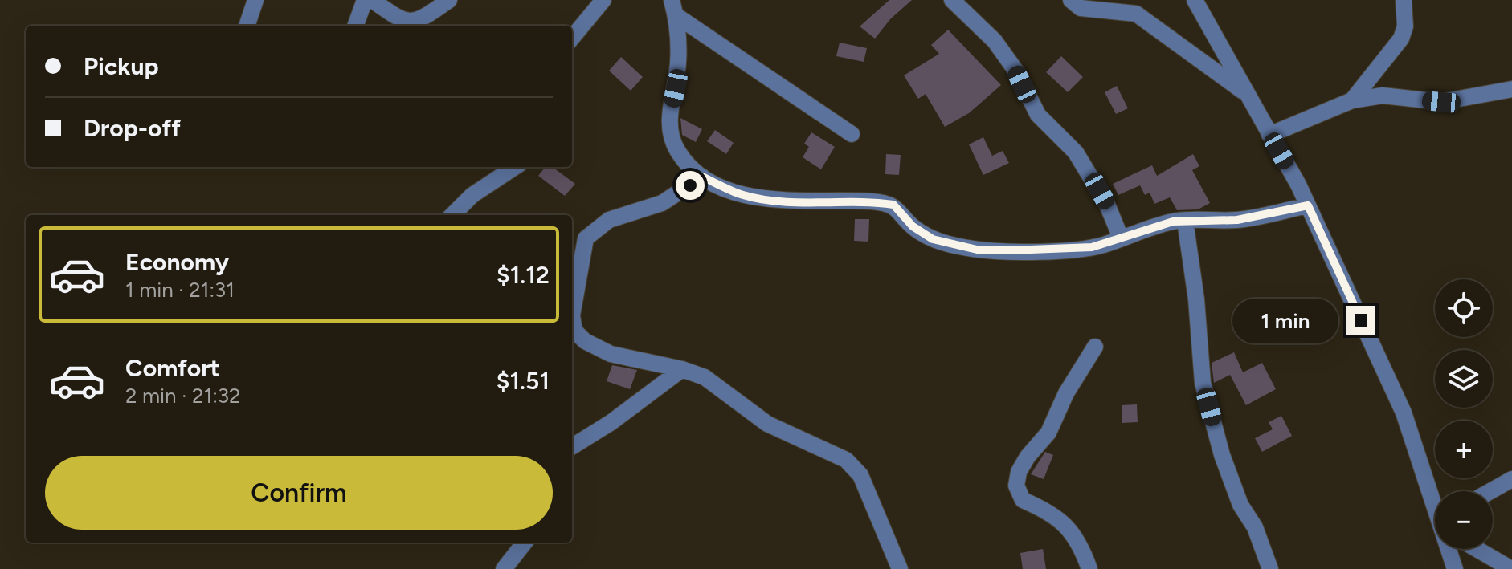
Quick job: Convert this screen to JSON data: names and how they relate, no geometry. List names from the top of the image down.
{
  "page": {
    "banner": ["Pickup", "Drop-off"],
    "list": [
      {
        "name": "Economy",
        "note": "1 min · 21:31",
        "value": "$1.12"
      },
      {
        "name": "Comfort",
        "note": "2 min · 21:32",
        "value": "$1.51"
      }
    ],
    "map_buttons": ["+", "−"],
    "bubble": "1 min",
    "buttons": "Confirm"
  }
}
